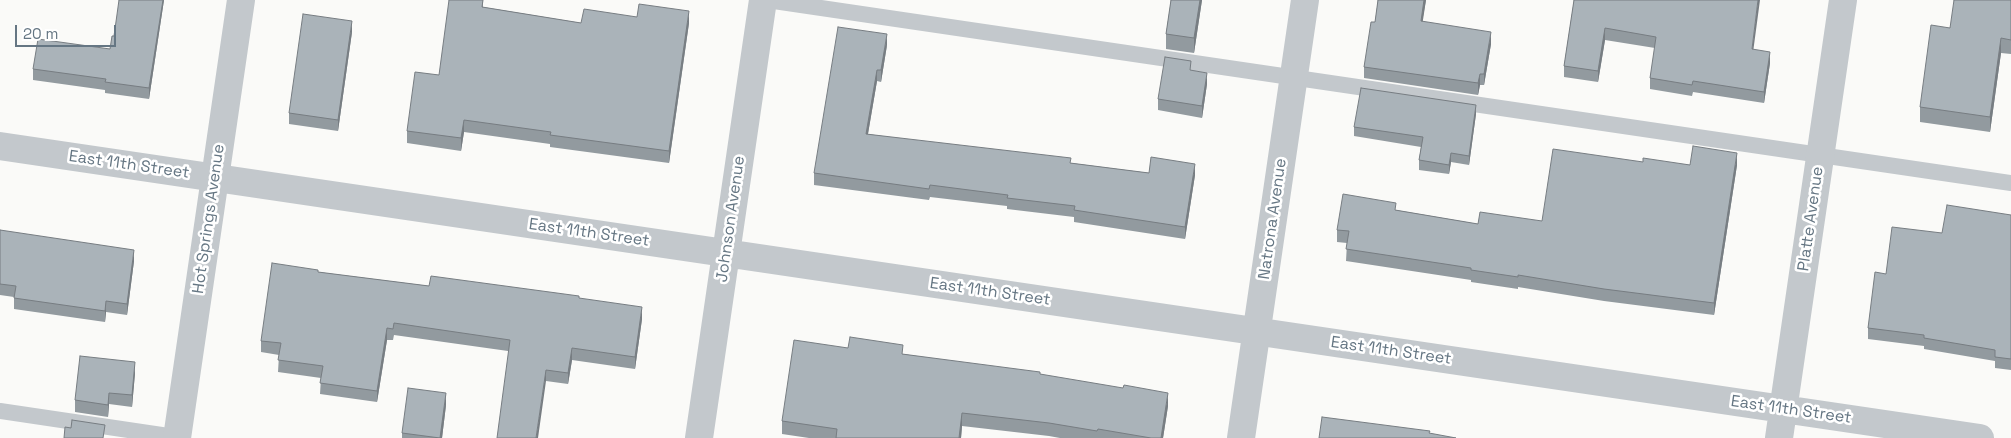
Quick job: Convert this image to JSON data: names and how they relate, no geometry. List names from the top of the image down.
{
  "streets": {
    "street": [
      "East 11th Street",
      "Hot Springs Avenue",
      "Johnson Avenue",
      "Natrona Avenue",
      "Platte Avenue"
    ]
  },
  "crossings": [
    ["East 11th Street", "Hot Springs Avenue"],
    ["East 11th Street", "Johnson Avenue"],
    ["East 11th Street", "Natrona Avenue"],
    ["East 11th Street", "Platte Avenue"]
  ],
  "scale_bar": "20 m"
}
